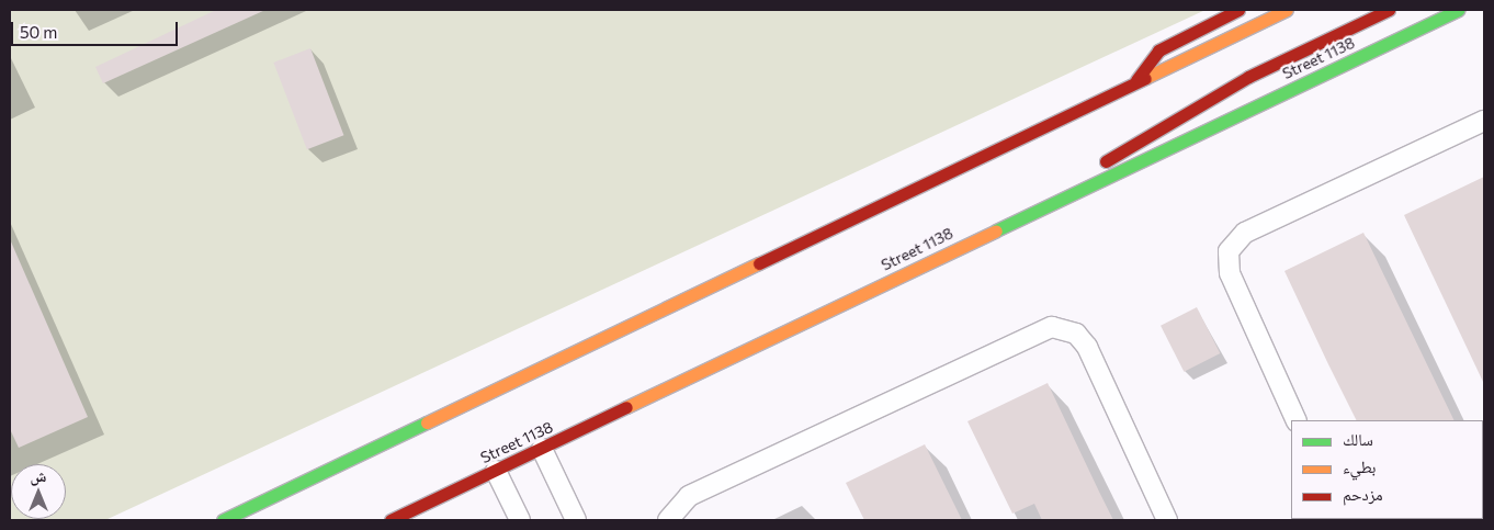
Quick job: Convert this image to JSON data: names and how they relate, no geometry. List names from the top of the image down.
{
  "streets": {
    "street": ["Street 1138"]
  },
  "legend": ["سالك", "بطيء", "مزدحم"],
  "scale_bar": "50 m",
  "north": "top"
}
